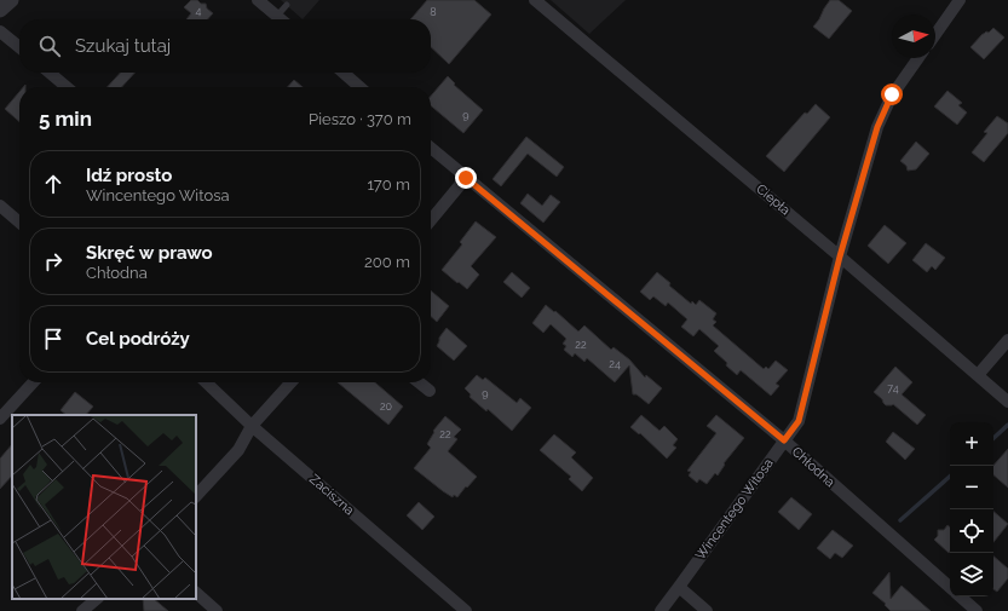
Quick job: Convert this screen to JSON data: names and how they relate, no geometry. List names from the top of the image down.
{
  "streets": {
    "street": [
      "Ciepła",
      "Chłodna",
      "Zaciszna",
      "Wincentego Witosa"
    ]
  },
  "crossings": [
    ["Ciepła", "Wincentego Witosa"],
    ["Chłodna", "Wincentego Witosa"]
  ],
  "house_numbers": [
    "4",
    "8",
    "9",
    "22",
    "24",
    "74",
    "9",
    "20",
    "22"
  ],
  "north": "right",
  "page": {
    "search": "Szukaj tutaj",
    "heading": ["5 min", "Pieszo · 370 m"],
    "list": [
      ["Idź prosto", "Wincentego Witosa", "170 m"],
      ["Skręć w prawo", "Chłodna", "200 m"],
      "Cel podróży"
    ],
    "map_buttons": ["+", "−"]
  }
}
